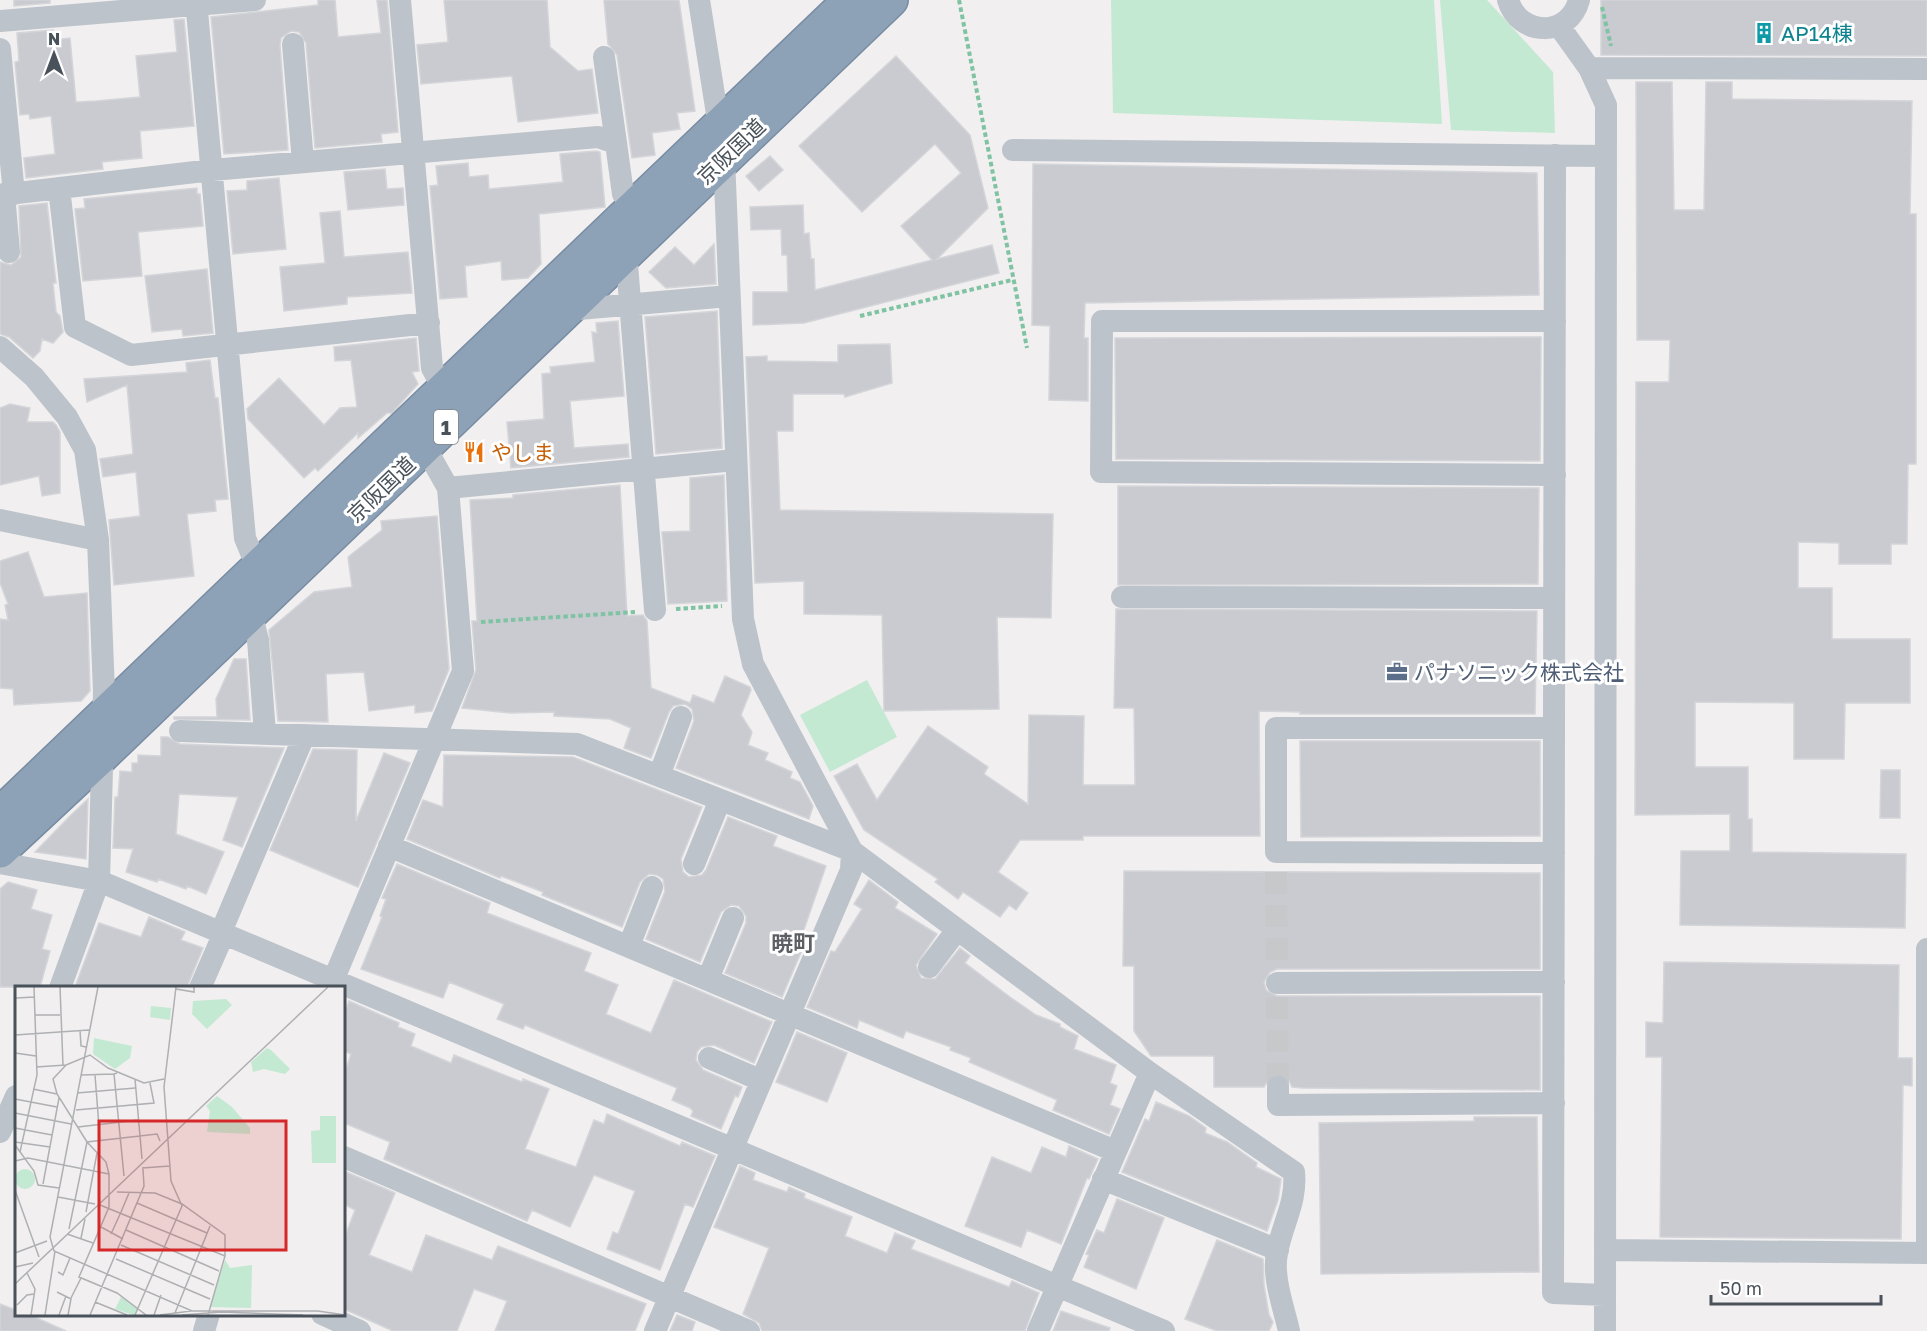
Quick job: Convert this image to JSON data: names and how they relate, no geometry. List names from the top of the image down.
{
  "streets": {
    "highway": ["京阪国道", "1"]
  },
  "districts": ["暁町"],
  "places": {
    "building": ["AP14棟"],
    "restaurant": ["やしま"],
    "office": ["パナソニック株式会社"]
  },
  "scale_bar": "50 m",
  "north": "top"
}
